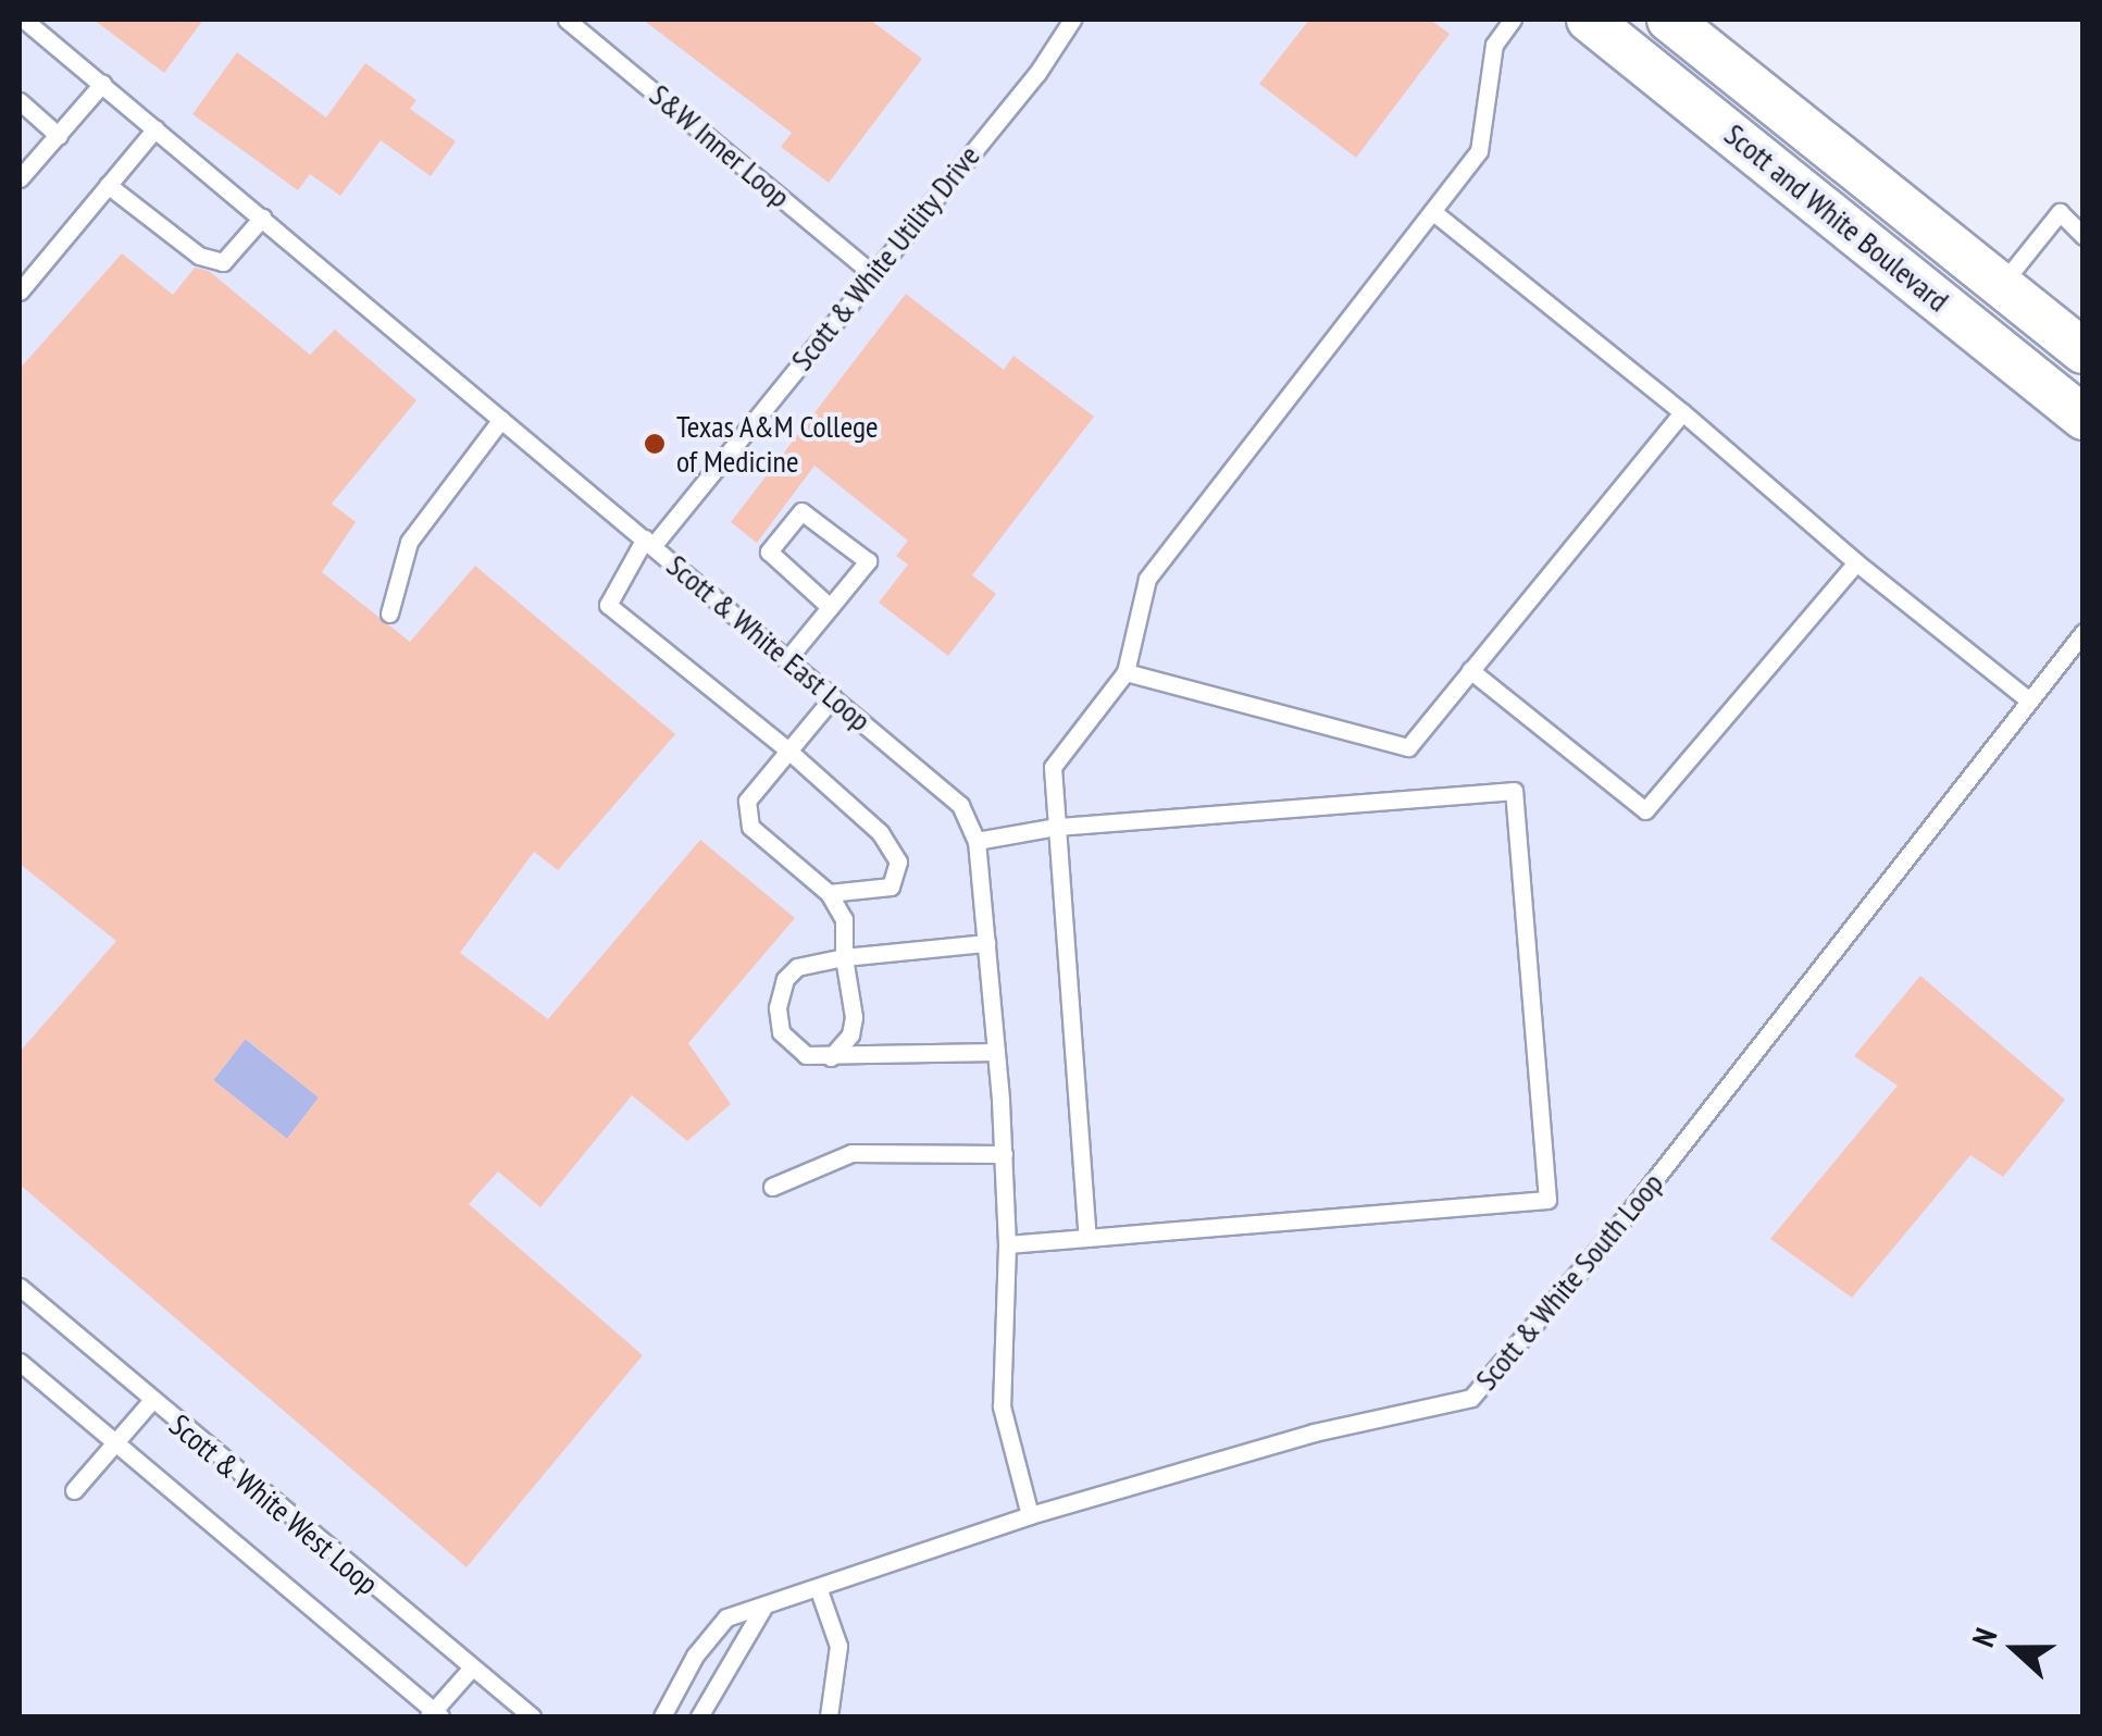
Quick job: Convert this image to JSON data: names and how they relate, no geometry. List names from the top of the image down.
{
  "streets": {
    "street": ["Scott and White Boulevard"],
    "lane": [
      "S&W Inner Loop",
      "Scott & White Utility Drive",
      "Scott & White East Loop",
      "Scott & White South Loop",
      "Scott & White West Loop"
    ]
  },
  "crossings": [
    ["S&W Inner Loop", "Scott & White Utility Drive"],
    ["Scott & White Utility Drive", "Scott & White East Loop"],
    ["Scott & White East Loop", "Scott & White South Loop"]
  ],
  "places": ["Texas A&M College of Medicine"],
  "north": "left"
}
